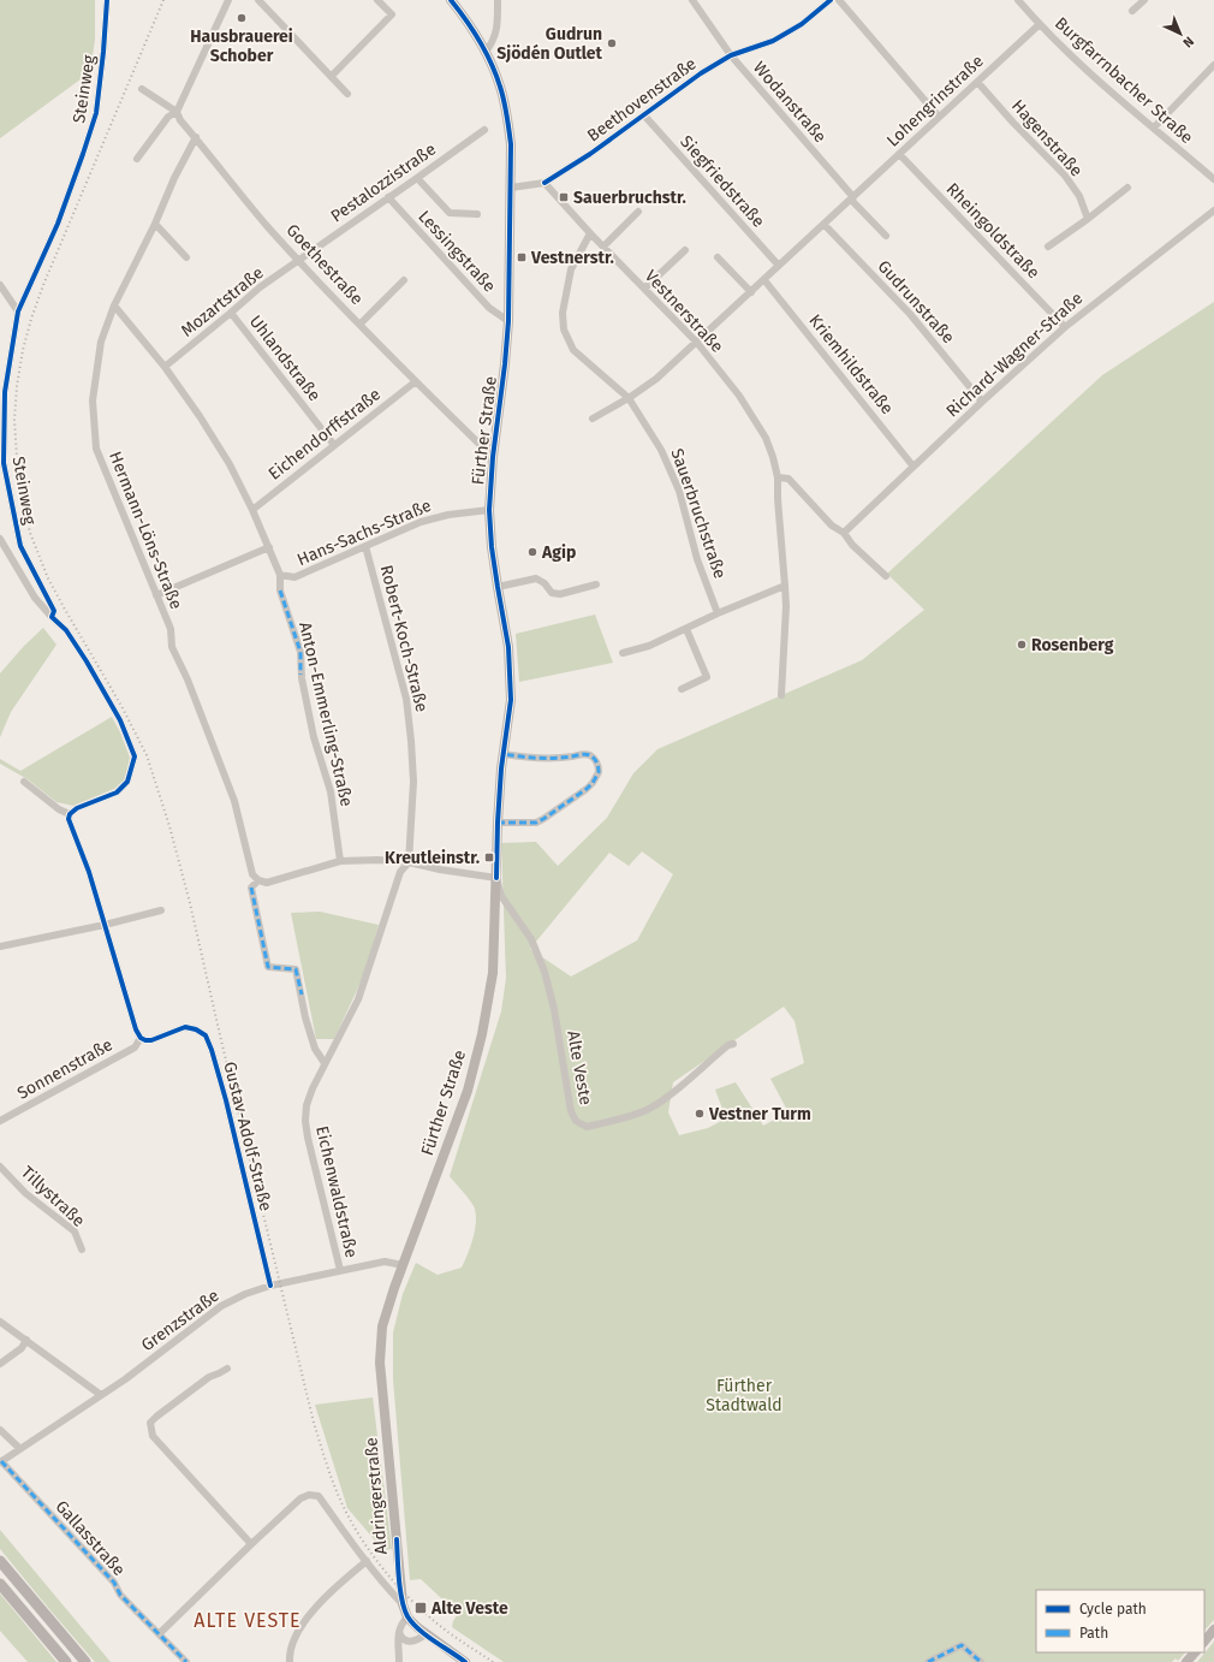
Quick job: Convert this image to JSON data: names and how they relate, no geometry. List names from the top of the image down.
{
  "streets": {
    "main road": ["Fürther Straße", "Aldringerstraße"],
    "street": [
      "Burgfarrnbacher Straße",
      "Steinweg",
      "Beethovenstraße",
      "Lohengrinstraße",
      "Wodanstraße",
      "Hagenstraße",
      "Siegfriedstraße",
      "Pestalozzistraße",
      "Rheingoldstraße",
      "Lessingstraße",
      "Goethestraße",
      "Mozartstraße",
      "Gudrunstraße",
      "Vestnerstraße",
      "Richard-Wagner-Straße",
      "Uhlandstraße",
      "Kriemhildstraße",
      "Eichendorffstraße",
      "Sauerbruchstraße",
      "Hermann-Löns-Straße",
      "Hans-Sachs-Straße",
      "Robert-Koch-Straße",
      "Anton-Emmerling-Straße",
      "Alte Veste",
      "Sonnenstraße",
      "Gustav-Adolf-Straße",
      "Eichenwaldstraße",
      "Tillystraße",
      "Grenzstraße",
      "Gallasstraße"
    ]
  },
  "crossings": [
    ["Burgfarrnbacher Straße", "Lohengrinstraße"],
    ["Beethovenstraße", "Wodanstraße"],
    ["Beethovenstraße", "Siegfriedstraße"],
    ["Beethovenstraße", "Vestnerstraße"],
    ["Beethovenstraße", "Fürther Straße"],
    ["Lohengrinstraße", "Wodanstraße"],
    ["Lohengrinstraße", "Hagenstraße"],
    ["Lohengrinstraße", "Siegfriedstraße"],
    ["Lohengrinstraße", "Rheingoldstraße"],
    ["Lohengrinstraße", "Gudrunstraße"],
    ["Lohengrinstraße", "Vestnerstraße"],
    ["Lohengrinstraße", "Kriemhildstraße"],
    ["Lohengrinstraße", "Sauerbruchstraße"],
    ["Pestalozzistraße", "Lessingstraße"],
    ["Pestalozzistraße", "Goethestraße"],
    ["Pestalozzistraße", "Mozartstraße"],
    ["Rheingoldstraße", "Richard-Wagner-Straße"],
    ["Lessingstraße", "Fürther Straße"],
    ["Goethestraße", "Mozartstraße"],
    ["Goethestraße", "Fürther Straße"],
    ["Goethestraße", "Eichendorffstraße"],
    ["Goethestraße", "Hermann-Löns-Straße"],
    ["Mozartstraße", "Uhlandstraße"],
    ["Mozartstraße", "Anton-Emmerling-Straße"],
    ["Gudrunstraße", "Richard-Wagner-Straße"],
    ["Vestnerstraße", "Sauerbruchstraße"],
    ["Richard-Wagner-Straße", "Kriemhildstraße"],
    ["Uhlandstraße", "Eichendorffstraße"],
    ["Fürther Straße", "Hans-Sachs-Straße"],
    ["Fürther Straße", "Alte Veste"],
    ["Fürther Straße", "Grenzstraße"],
    ["Fürther Straße", "Aldringerstraße"],
    ["Eichendorffstraße", "Anton-Emmerling-Straße"],
    ["Hermann-Löns-Straße", "Anton-Emmerling-Straße"],
    ["Hans-Sachs-Straße", "Robert-Koch-Straße"],
    ["Hans-Sachs-Straße", "Anton-Emmerling-Straße"],
    ["Robert-Koch-Straße", "Eichenwaldstraße"],
    ["Sonnenstraße", "Gustav-Adolf-Straße"],
    ["Gustav-Adolf-Straße", "Grenzstraße"],
    ["Eichenwaldstraße", "Grenzstraße"],
    ["Grenzstraße", "Gallasstraße"]
  ],
  "districts": ["ALTE VESTE"],
  "parks": ["Fürther Stadtwald"],
  "places": {
    "other": [
      "Hausbrauerei Schober",
      "Gudrun Sjödén Outlet",
      "Agip",
      "Rosenberg",
      "Vestner Turm"
    ],
    "transit": [
      "Sauerbruchstr.",
      "Vestnerstr.",
      "Kreutleinstr.",
      "Alte Veste"
    ]
  },
  "legend": ["Cycle path", "Path"],
  "north": "bottom right"
}
